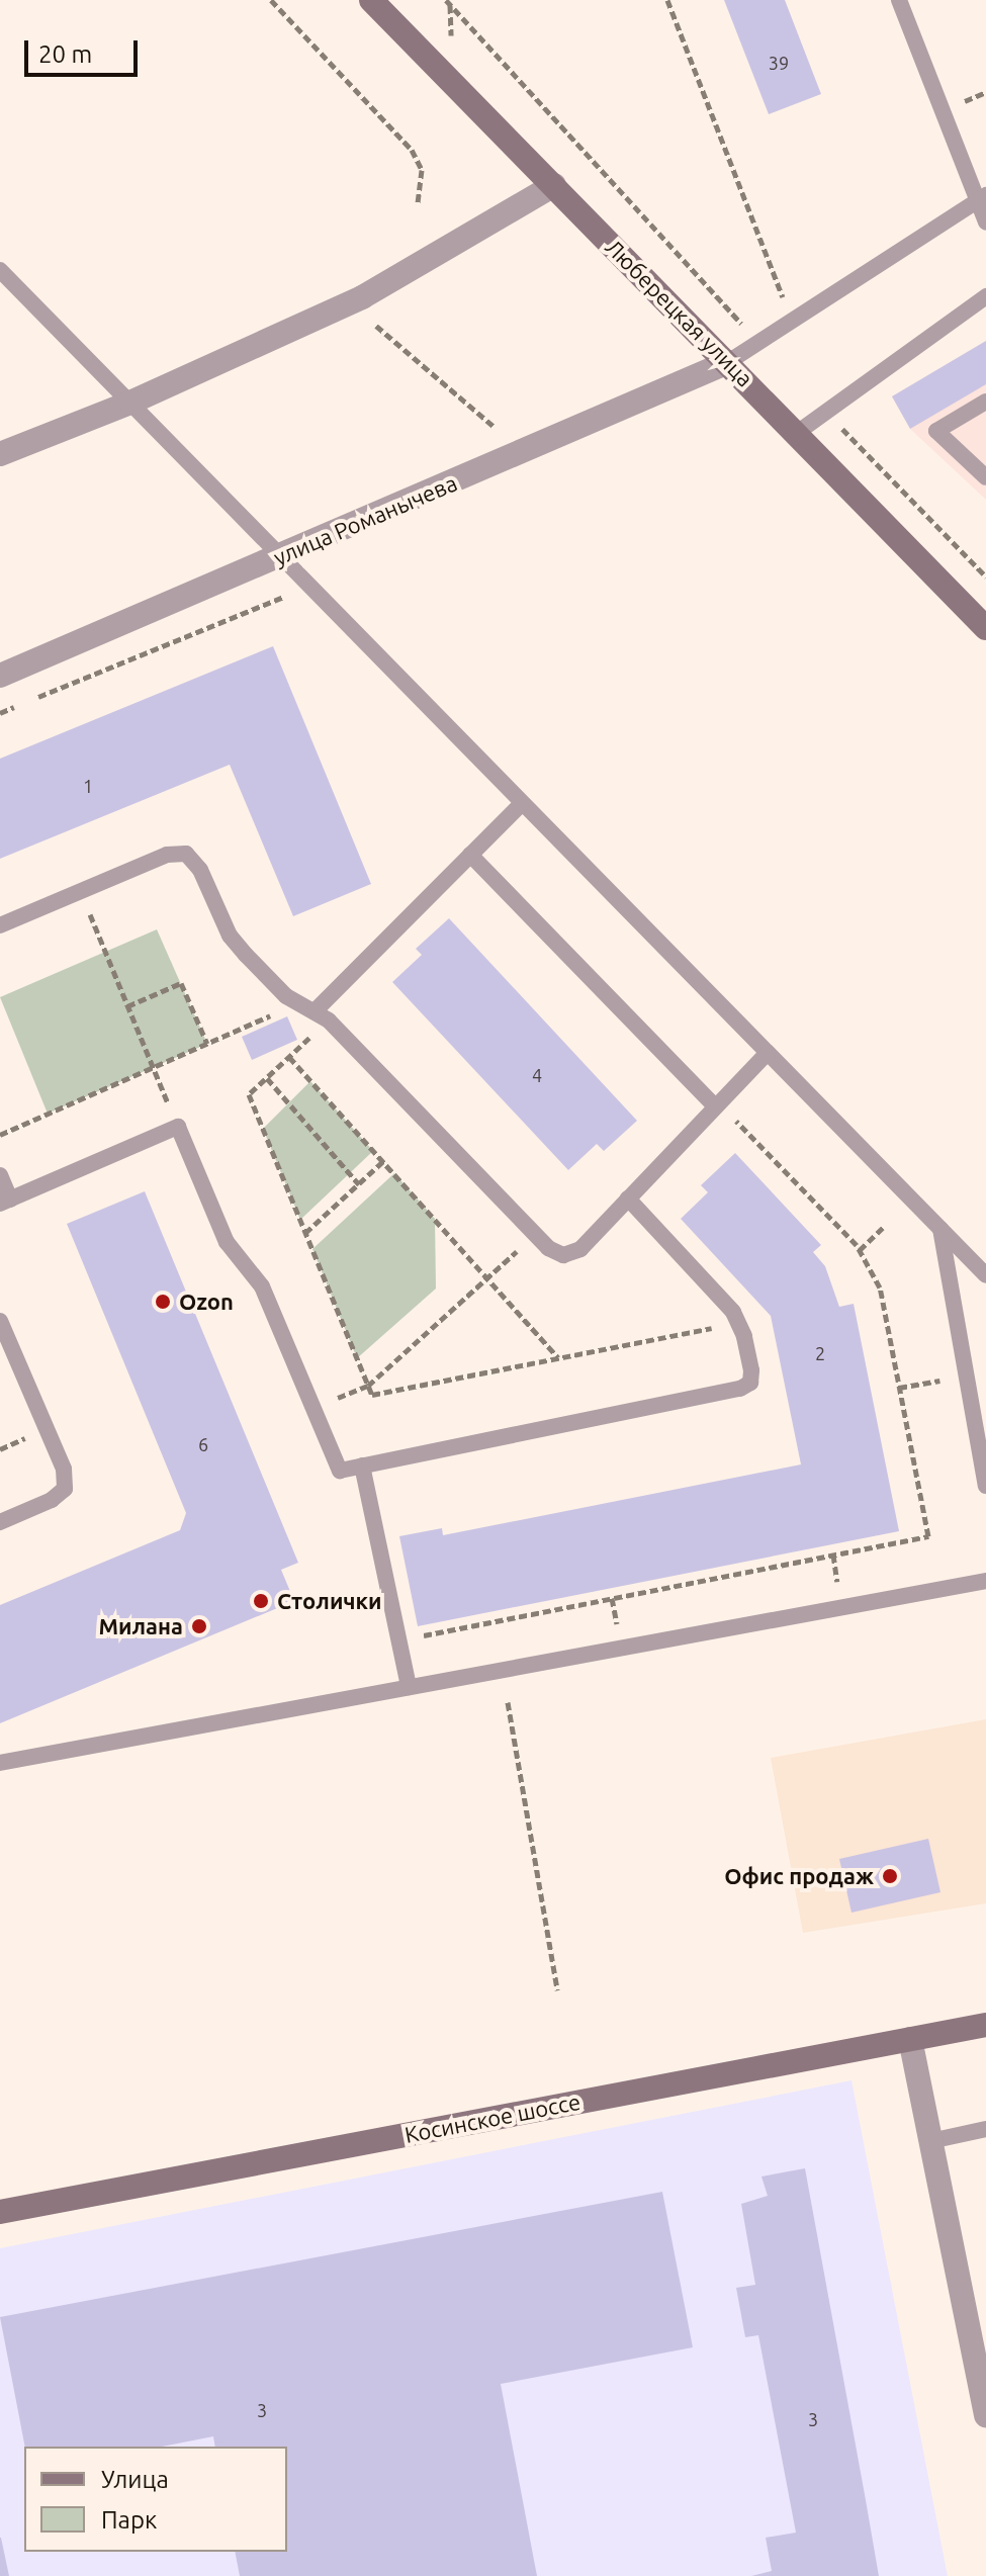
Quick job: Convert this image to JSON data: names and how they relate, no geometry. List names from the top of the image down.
{
  "streets": {
    "main road": ["Люберецкая улица", "Косинское шоссе"],
    "street": ["улица Романычева"]
  },
  "crossings": [
    ["Люберецкая улица", "улица Романычева"]
  ],
  "places": [
    "Ozon",
    "Столички",
    "Милана",
    "Офис продаж"
  ],
  "house_numbers": [
    "39",
    "1",
    "4",
    "2",
    "6",
    "3",
    "3"
  ],
  "legend": ["Улица", "Парк"],
  "scale_bar": "20 m"
}
